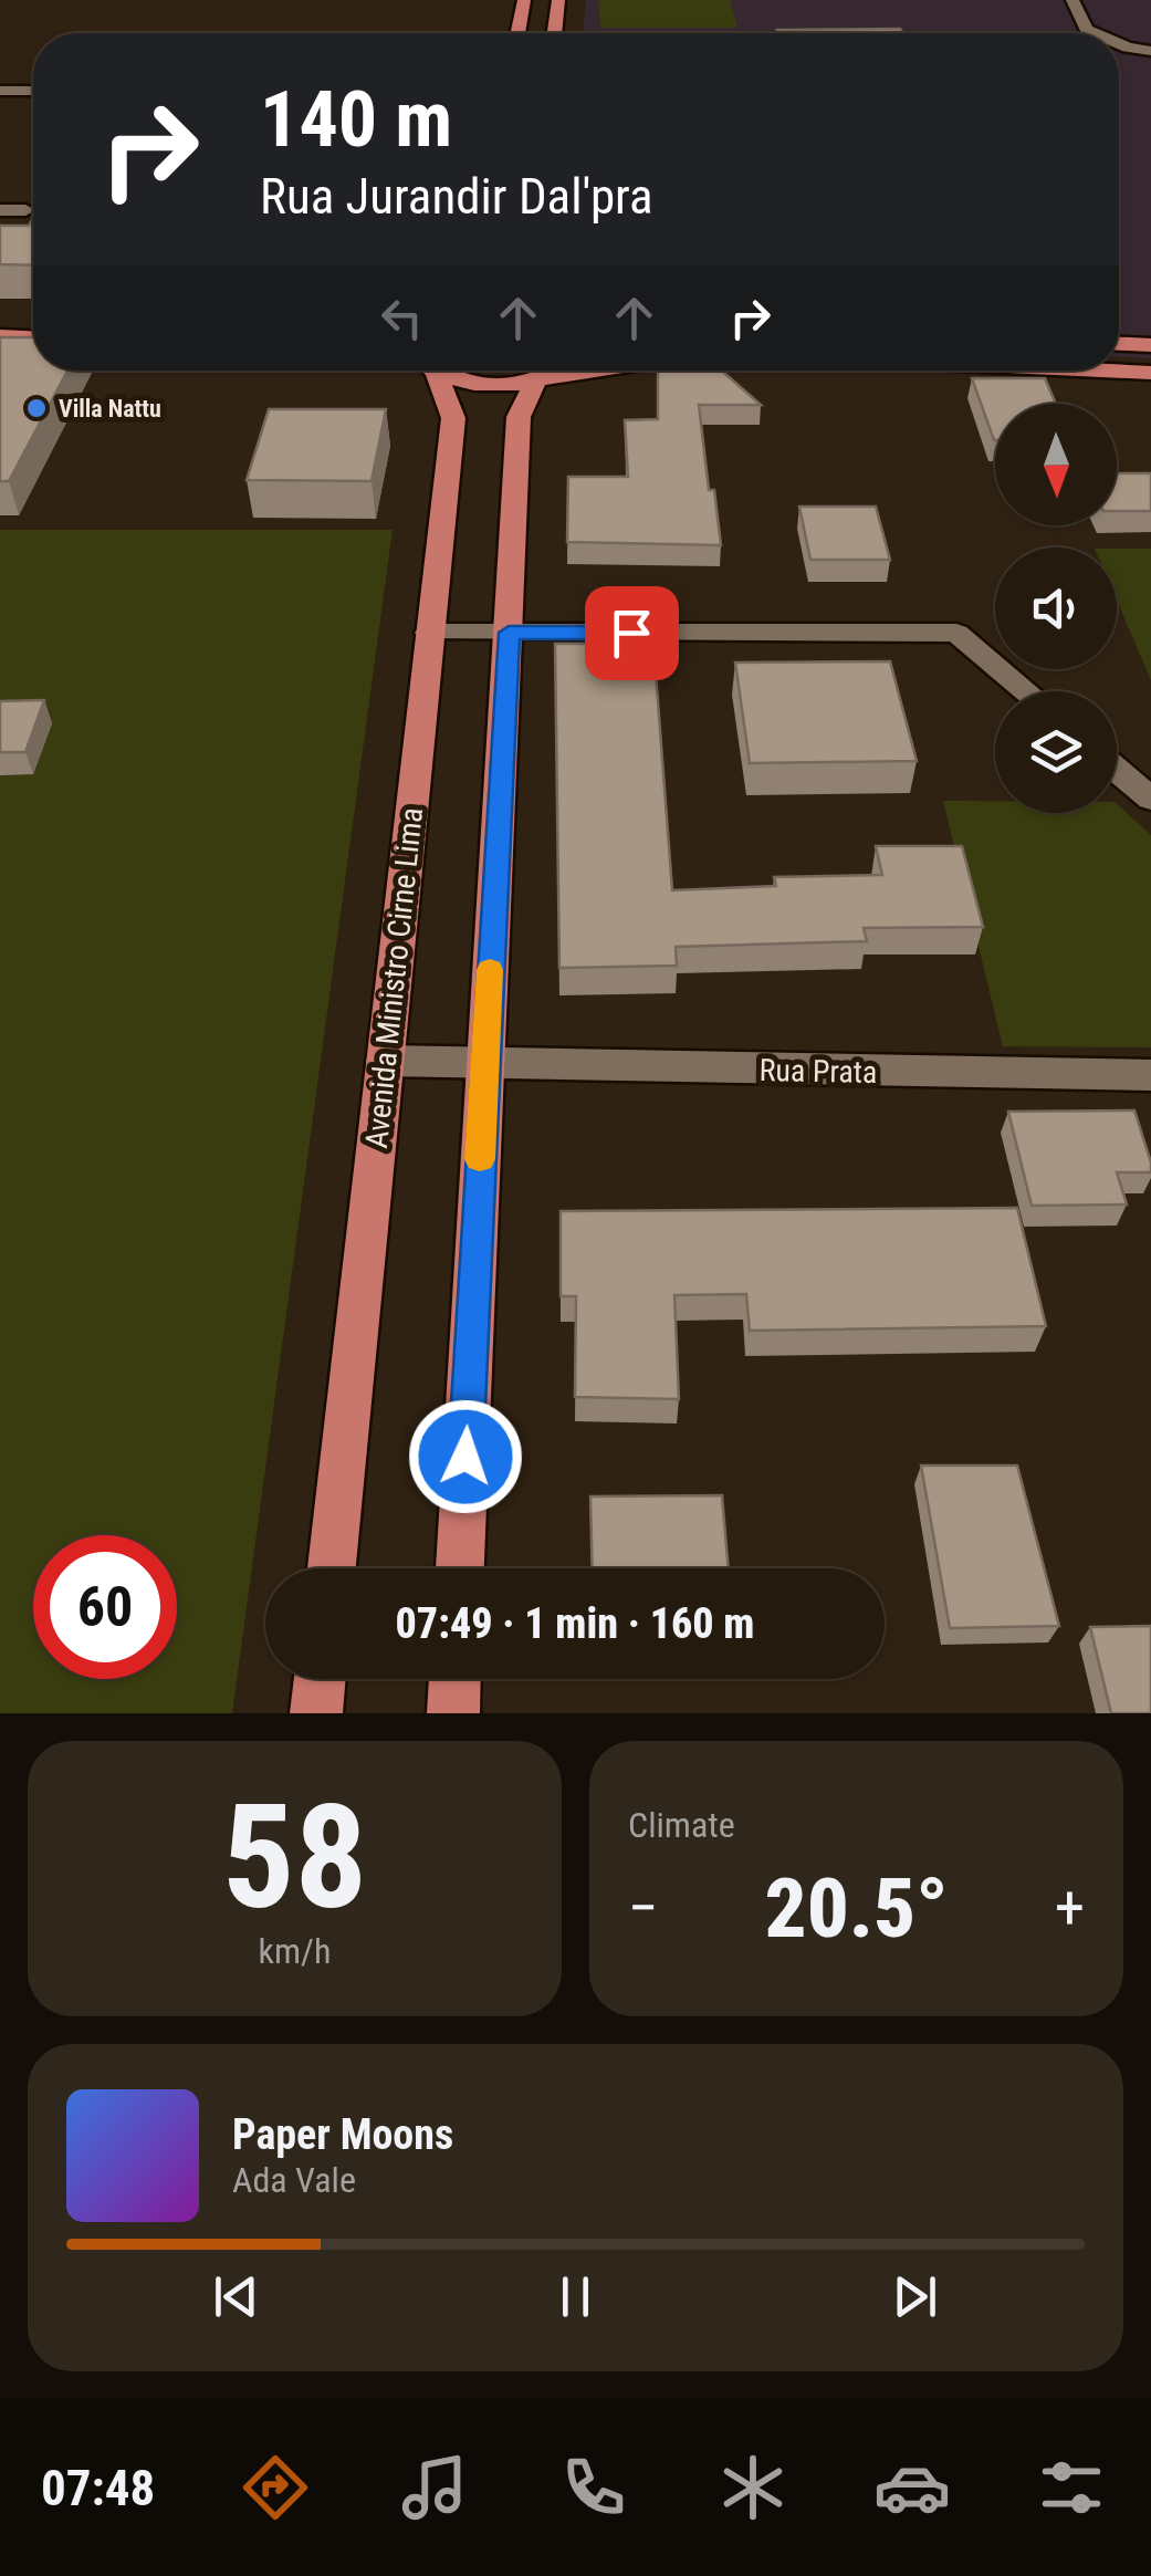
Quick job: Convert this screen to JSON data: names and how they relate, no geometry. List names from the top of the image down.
{
  "streets": {
    "main road": ["Avenida Ministro Cirne Lima"],
    "street": ["Rua Prata"]
  },
  "crossings": [
    ["Avenida Ministro Cirne Lima", "Rua Prata"]
  ],
  "places": ["Villa Nattu"],
  "north": "bottom",
  "page": {
    "turn": ["140 m", "Rua Jurandir Dal'pra"],
    "limit": "60",
    "trip": "07:49 · 1 min · 160 m",
    "tile": [
      ["58", "km/h"],
      "Climate"
    ],
    "heat": ["−", "20.5°", "+"],
    "song": ["Paper Moons", "Ada Vale"],
    "tabs": "07:48"
  }
}
